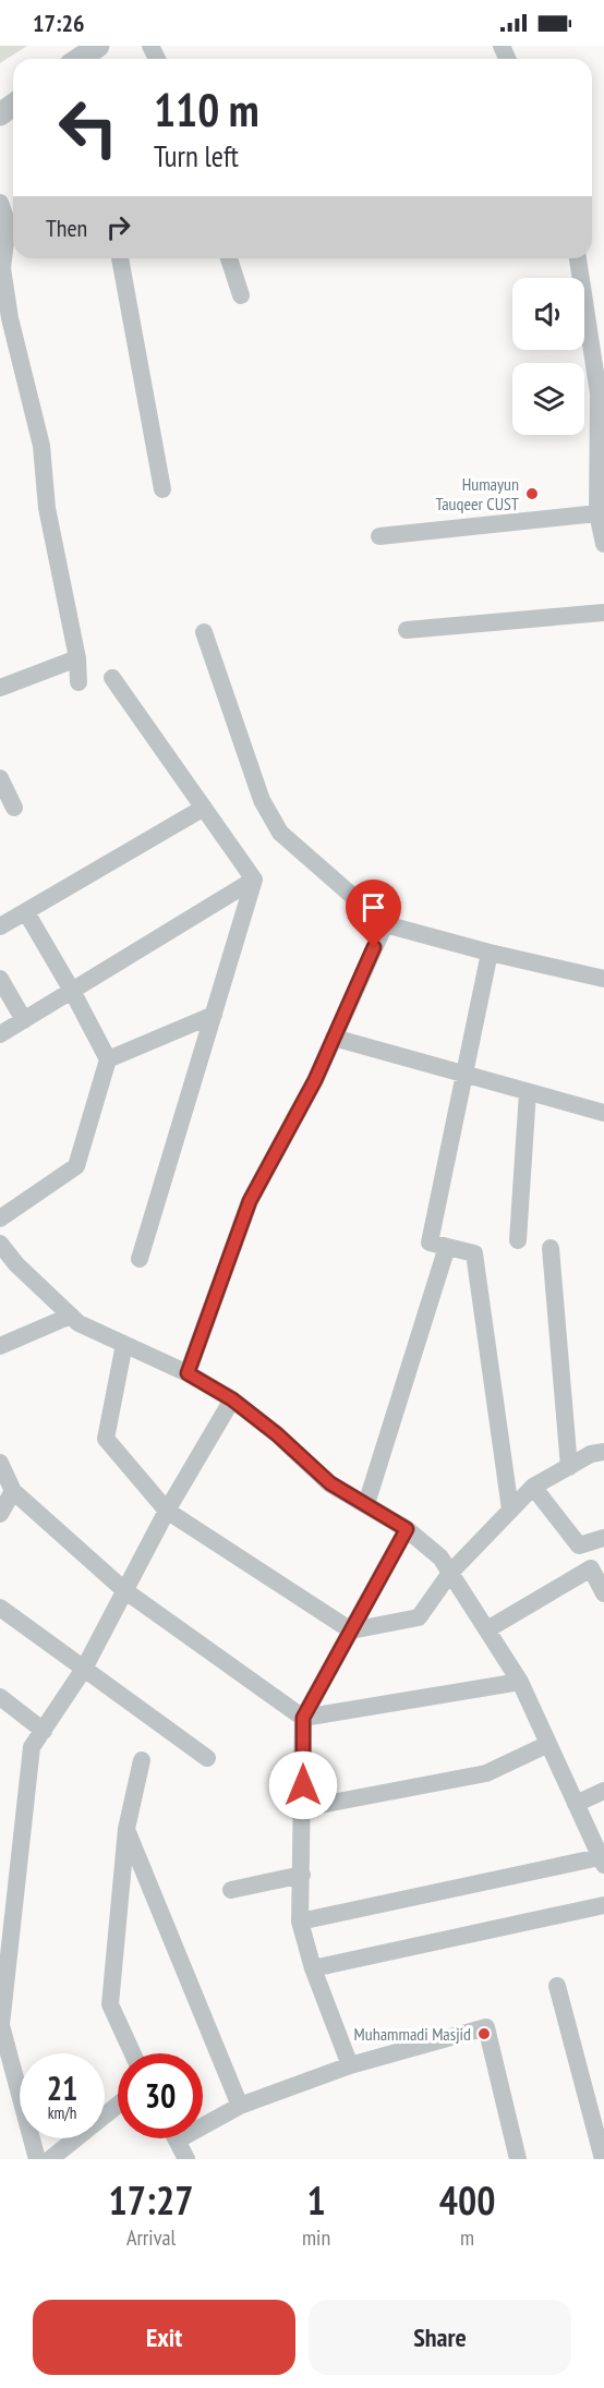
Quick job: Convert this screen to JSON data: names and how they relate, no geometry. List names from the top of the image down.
{
  "places": ["Humayun Tauqeer CUST", "Muhammadi Masjid"],
  "page": {
    "status": "17:26",
    "turn": ["110 m", "Turn left"],
    "then": "Then",
    "speed": "21 km/h",
    "limit": "30",
    "eta": [
      "17:27",
      "Arrival",
      "1",
      "min",
      "400",
      "m"
    ],
    "buttons": ["Exit", "Share"]
  }
}
